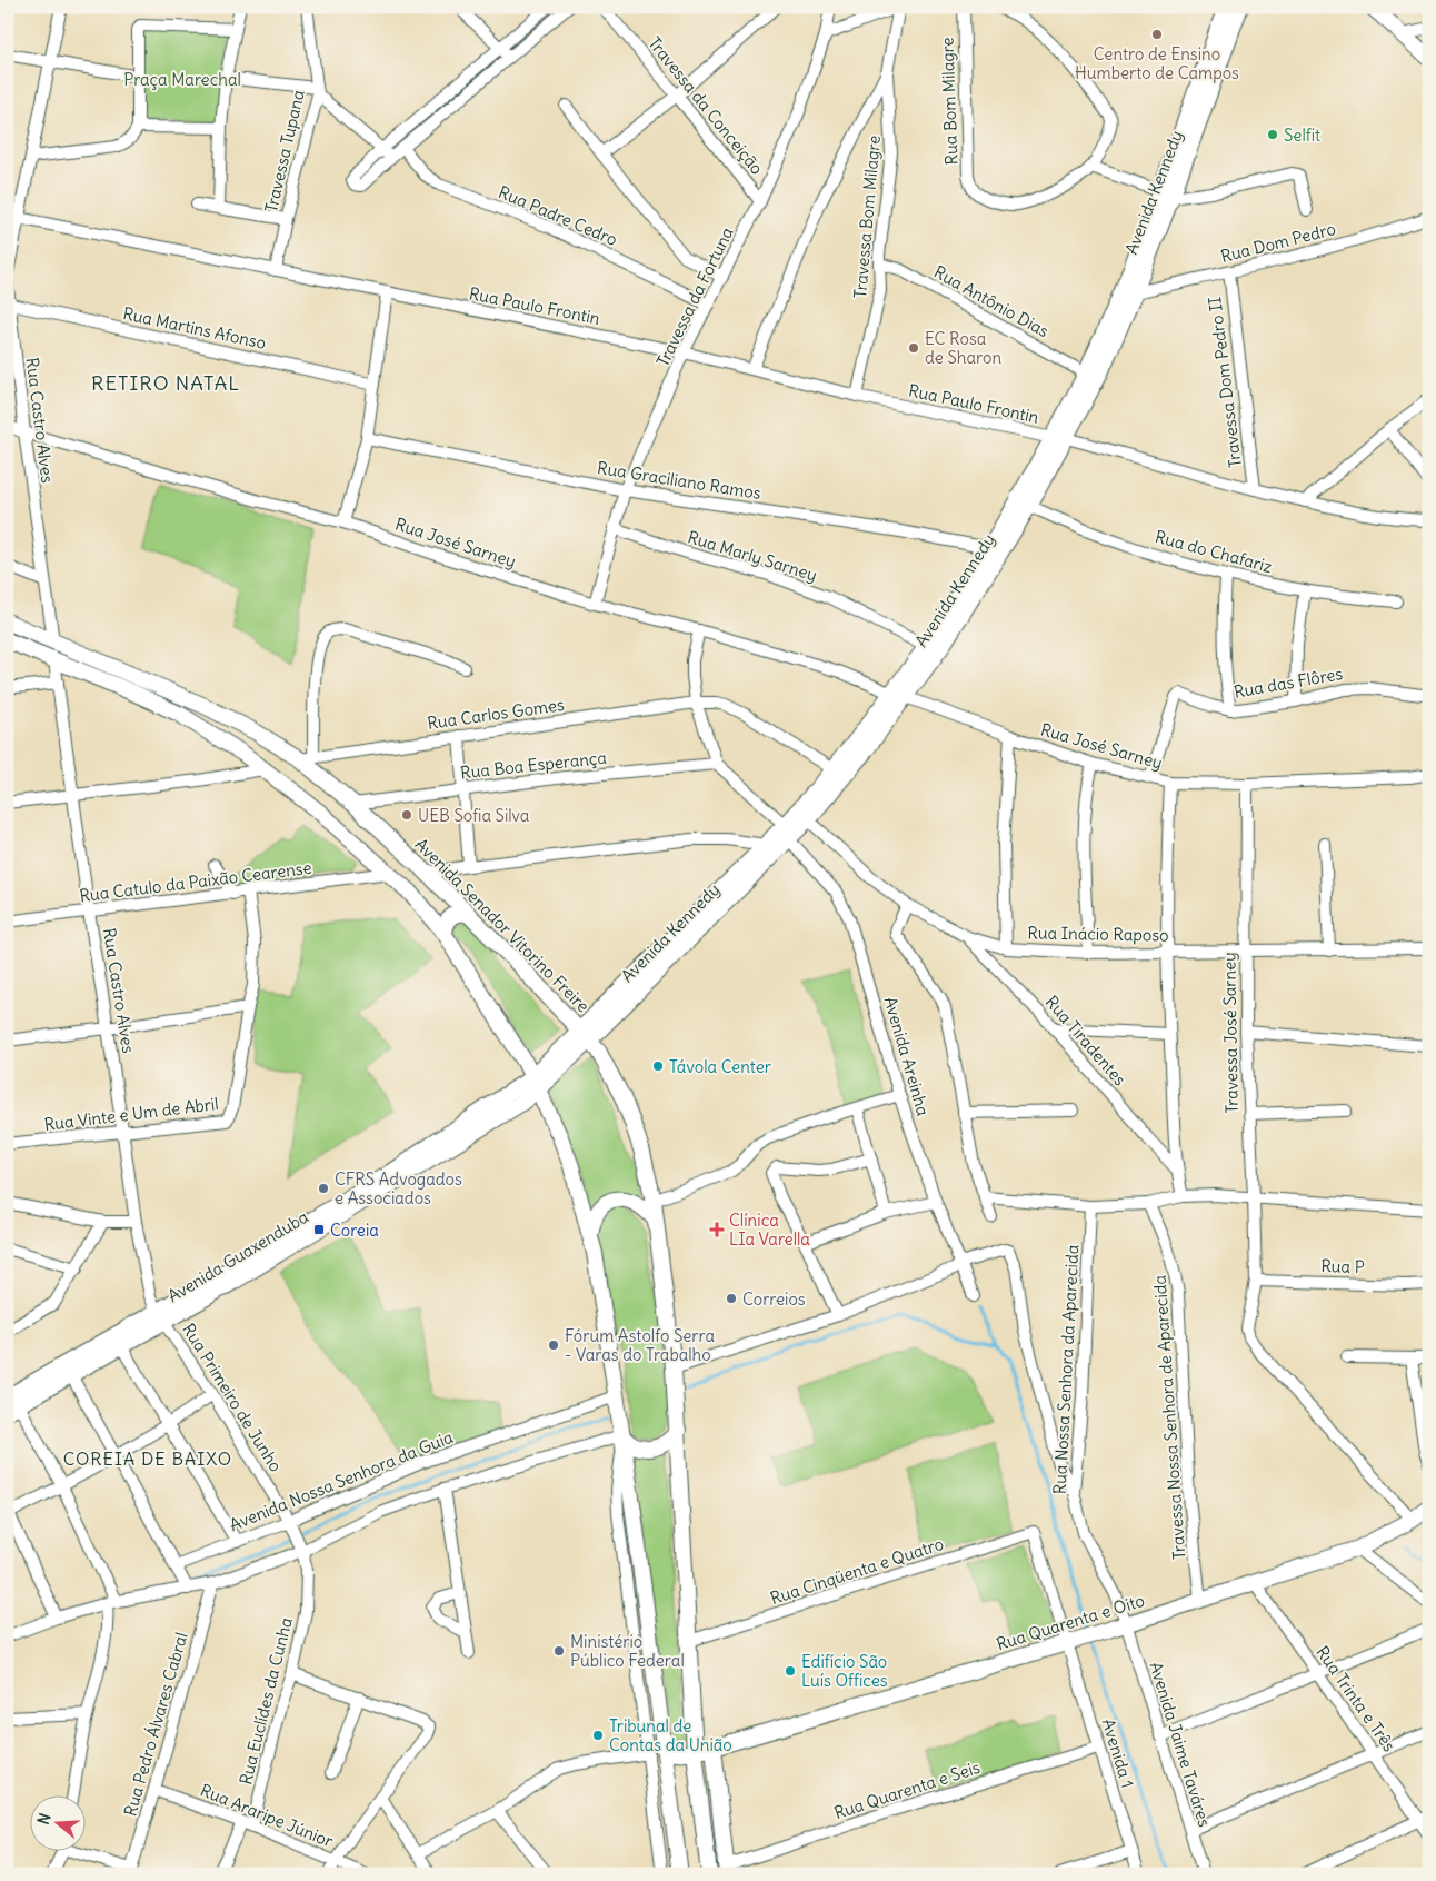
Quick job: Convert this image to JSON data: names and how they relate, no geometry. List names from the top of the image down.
{
  "streets": {
    "main road": [
      "Avenida Kennedy",
      "Avenida Senador Vitorino Freire",
      "Avenida Guaxenduba",
      "Rua Quarenta e Oito"
    ],
    "street": [
      "Rua Bom Milagre",
      "Travessa da Conceição",
      "Travessa Tupana",
      "Rua Padre Cedro",
      "Travessa Bom Milagre",
      "Rua Dom Pedro",
      "Travessa da Fortuna",
      "Rua Antônio Dias",
      "Rua Paulo Frontin",
      "Rua Martins Afonso",
      "Travessa Dom Pedro II",
      "Rua Castro Alves",
      "Rua Graciliano Ramos",
      "Rua José Sarney",
      "Rua do Chafariz",
      "Rua Marly Sarney",
      "Rua das Flôres",
      "Rua Carlos Gomes",
      "Rua Boa Esperança",
      "Rua Catulo da Paixão Cearense",
      "Rua Inácio Raposo",
      "Travessa José Sarney",
      "Rua Tiradentes",
      "Avenida Areinha",
      "Rua Vinte e Um de Abril",
      "Rua P",
      "Rua Nossa Senhora da Aparecida",
      "Rua Primeiro de Junho",
      "Travessa Nossa Senhora de Aparecida",
      "Avenida Nossa Senhora da Guia",
      "Rua Cinqüenta e Quatro",
      "Rua Trinta e Três",
      "Rua Euclídes da Cunha",
      "Rua Pedro Álvares Cabral",
      "Avenida Jaime Taváres",
      "Avenida 1",
      "Rua Quarenta e Seis",
      "Rua Araripe Júnior"
    ]
  },
  "crossings": [
    ["Travessa da Conceição", "Travessa da Fortuna"],
    ["Travessa Tupana", "Rua Paulo Frontin"],
    ["Avenida Kennedy", "Rua Dom Pedro"],
    ["Avenida Kennedy", "Rua Antônio Dias"],
    ["Avenida Kennedy", "Rua Paulo Frontin"],
    ["Avenida Kennedy", "Rua Graciliano Ramos"],
    ["Avenida Kennedy", "Rua José Sarney"],
    ["Avenida Kennedy", "Rua do Chafariz"],
    ["Avenida Kennedy", "Rua Marly Sarney"],
    ["Avenida Kennedy", "Rua Carlos Gomes"],
    ["Avenida Kennedy", "Avenida Senador Vitorino Freire"],
    ["Avenida Kennedy", "Rua Inácio Raposo"],
    ["Avenida Kennedy", "Avenida Areinha"],
    ["Avenida Kennedy", "Avenida Guaxenduba"],
    ["Rua Padre Cedro", "Travessa da Fortuna"],
    ["Travessa Bom Milagre", "Travessa da Fortuna"],
    ["Travessa Bom Milagre", "Rua Antônio Dias"],
    ["Travessa Bom Milagre", "Rua Paulo Frontin"],
    ["Rua Dom Pedro", "Travessa Dom Pedro II"],
    ["Travessa da Fortuna", "Rua Paulo Frontin"],
    ["Travessa da Fortuna", "Rua Graciliano Ramos"],
    ["Travessa da Fortuna", "Rua José Sarney"],
    ["Travessa da Fortuna", "Rua Marly Sarney"],
    ["Rua Paulo Frontin", "Travessa Dom Pedro II"],
    ["Rua Paulo Frontin", "Rua Castro Alves"],
    ["Rua Martins Afonso", "Rua Castro Alves"],
    ["Rua Castro Alves", "Rua José Sarney"],
    ["Rua Castro Alves", "Rua Catulo da Paixão Cearense"],
    ["Rua Castro Alves", "Avenida Senador Vitorino Freire"],
    ["Rua Castro Alves", "Rua Vinte e Um de Abril"],
    ["Rua Castro Alves", "Avenida Guaxenduba"],
    ["Rua Castro Alves", "Rua Primeiro de Junho"],
    ["Rua José Sarney", "Rua das Flôres"],
    ["Rua José Sarney", "Travessa José Sarney"],
    ["Rua Carlos Gomes", "Avenida Senador Vitorino Freire"],
    ["Rua Boa Esperança", "Avenida Senador Vitorino Freire"],
    ["Rua Boa Esperança", "Avenida Areinha"],
    ["Rua Catulo da Paixão Cearense", "Rua Vinte e Um de Abril"],
    ["Avenida Senador Vitorino Freire", "Rua Cinqüenta e Quatro"],
    ["Avenida Senador Vitorino Freire", "Rua Quarenta e Oito"],
    ["Rua Inácio Raposo", "Travessa José Sarney"],
    ["Rua Inácio Raposo", "Rua Tiradentes"],
    ["Travessa José Sarney", "Rua P"],
    ["Avenida Guaxenduba", "Rua Primeiro de Junho"],
    ["Rua Nossa Senhora da Aparecida", "Rua Quarenta e Oito"],
    ["Rua Nossa Senhora da Aparecida", "Avenida Jaime Taváres"],
    ["Rua Primeiro de Junho", "Avenida Nossa Senhora da Guia"],
    ["Rua Primeiro de Junho", "Rua Euclídes da Cunha"],
    ["Travessa Nossa Senhora de Aparecida", "Rua Quarenta e Oito"],
    ["Rua Cinqüenta e Quatro", "Rua Quarenta e Oito"],
    ["Rua Cinqüenta e Quatro", "Avenida 1"],
    ["Rua Quarenta e Oito", "Rua Trinta e Três"],
    ["Rua Quarenta e Oito", "Avenida Jaime Taváres"],
    ["Rua Quarenta e Oito", "Avenida 1"],
    ["Rua Euclídes da Cunha", "Rua Araripe Júnior"],
    ["Rua Pedro Álvares Cabral", "Rua Araripe Júnior"],
    ["Avenida 1", "Rua Quarenta e Seis"]
  ],
  "districts": ["RETIRO NATAL", "COREIA DE BAIXO"],
  "parks": ["Praça Marechal"],
  "places": {
    "other": [
      "Centro de Ensino Humberto de Campos",
      "Selfit",
      "EC Rosa de Sharon",
      "UEB Sofia Silva",
      "Távola Center",
      "CFRS Advogados e Associados",
      "Correios",
      "Fórum Astolfo Serra - Varas do Trabalho",
      "Ministério Público Federal",
      "Edifício São Luís Offices",
      "Tribunal de Contas da União"
    ],
    "transit": ["Coreia"],
    "health": ["Clínica LIa Varella"]
  },
  "north": "left"
}
